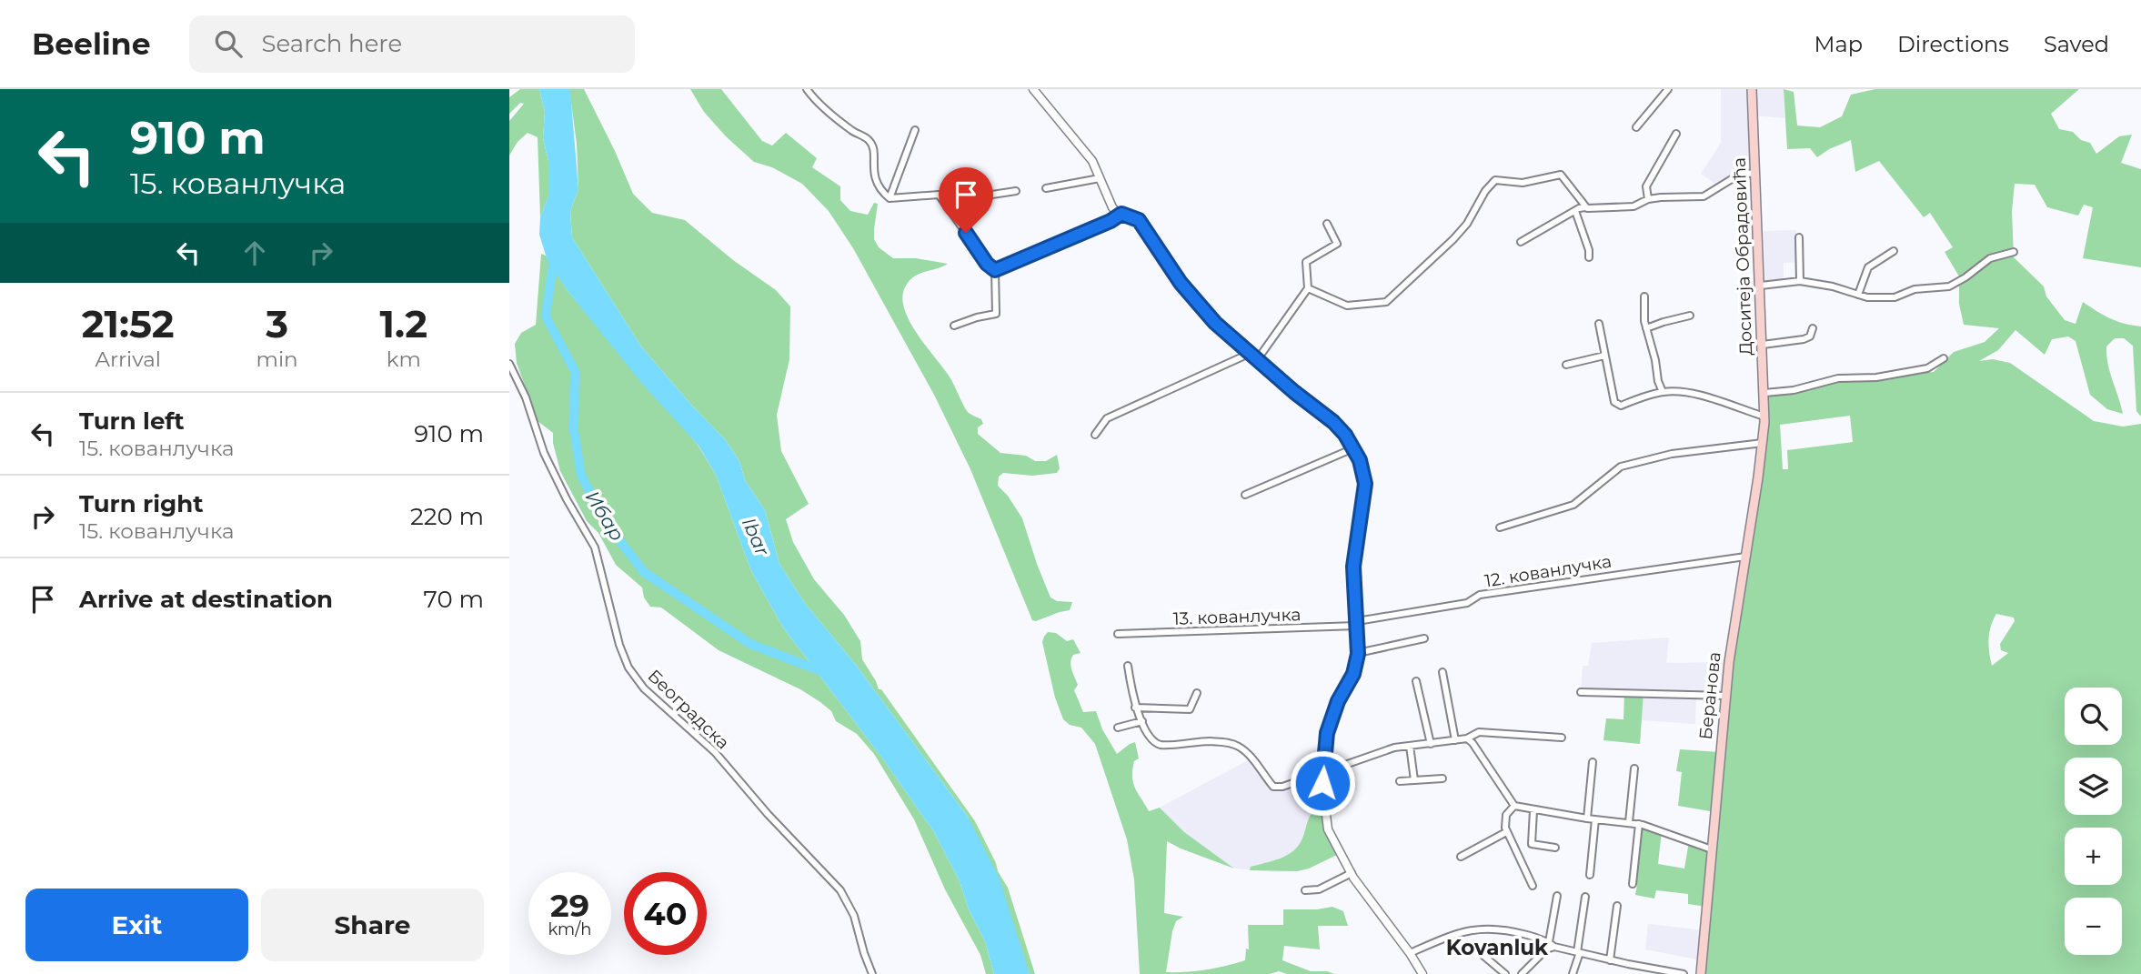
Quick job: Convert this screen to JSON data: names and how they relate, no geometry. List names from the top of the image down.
{
  "streets": {
    "main road": ["Доситеја Обрадовића", "Беранова"],
    "street": ["12. кованлучка", "13. кованлучка", "Београдска"]
  },
  "crossings": [
    ["Доситеја Обрадовића", "Беранова"],
    ["12. кованлучка", "13. кованлучка"],
    ["12. кованлучка", "Беранова"]
  ],
  "districts": ["Kovanluk"],
  "water": ["Ибар", "Ibar"],
  "page": {
    "header": "Beeline",
    "search": "Search here",
    "nav": ["Map", "Directions", "Saved"],
    "turn": ["910 m", "15. кованлучка"],
    "eta": [
      "21:52",
      "Arrival",
      "3",
      "min",
      "1.2",
      "km"
    ],
    "list": [
      {
        "name": "Turn left",
        "note": "15. кованлучка",
        "value": "910 m"
      },
      {
        "name": "Turn right",
        "note": "15. кованлучка",
        "value": "220 m"
      },
      {
        "name": "Arrive at destination",
        "value": "70 m"
      }
    ],
    "map_buttons": ["+", "−"],
    "speed": "29 km/h",
    "limit": "40",
    "buttons": ["Exit", "Share"]
  }
}
